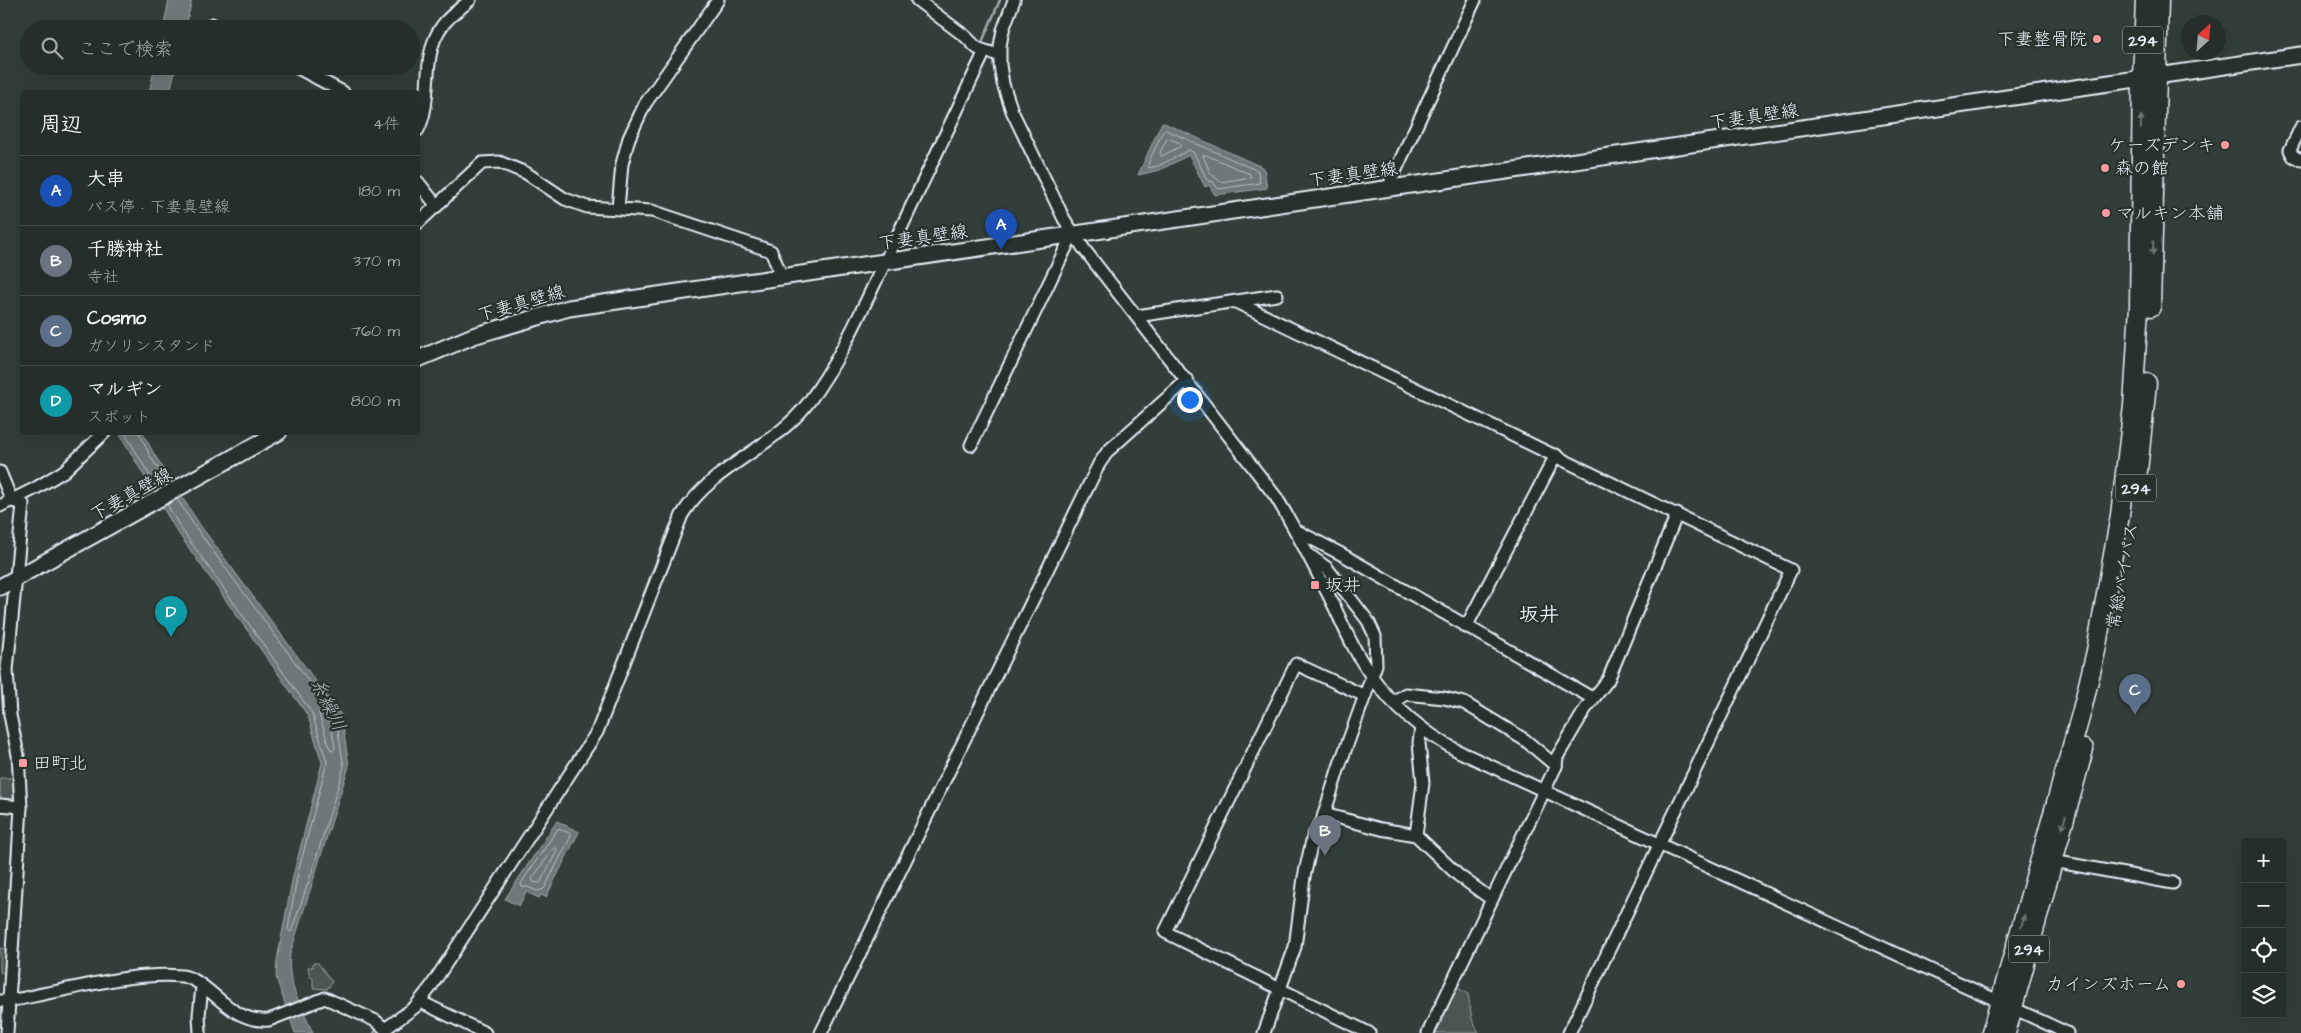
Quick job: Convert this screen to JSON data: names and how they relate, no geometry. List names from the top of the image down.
{
  "streets": {
    "highway": ["294", "常総バイパス"],
    "main road": ["下妻真壁線"]
  },
  "crossings": [
    ["294", "下妻真壁線"],
    ["294", "常総バイパス"],
    ["下妻真壁線", "常総バイパス"]
  ],
  "districts": ["坂井"],
  "water": ["糸繰川"],
  "places": {
    "other": [
      "下妻整骨院",
      "ケーズデンキ",
      "森の館",
      "マルキン本舗",
      "カインズホーム"
    ],
    "transit": ["坂井", "田町北"]
  },
  "north": "top right",
  "page": {
    "search": "ここで検索",
    "heading": ["周辺", "4件"],
    "list": [
      {
        "mark": "A",
        "name": "大串",
        "note": "バス停 · 下妻真壁線",
        "value": "180 m"
      },
      {
        "mark": "B",
        "name": "千勝神社",
        "note": "寺社",
        "value": "370 m"
      },
      {
        "mark": "C",
        "name": "Cosmo",
        "note": "ガソリンスタンド",
        "value": "760 m"
      },
      {
        "mark": "D",
        "name": "マルギン",
        "note": "スポット",
        "value": "800 m"
      }
    ],
    "pins": [
      "A",
      "D",
      "C",
      "B"
    ],
    "map_buttons": ["+", "−"]
  }
}
